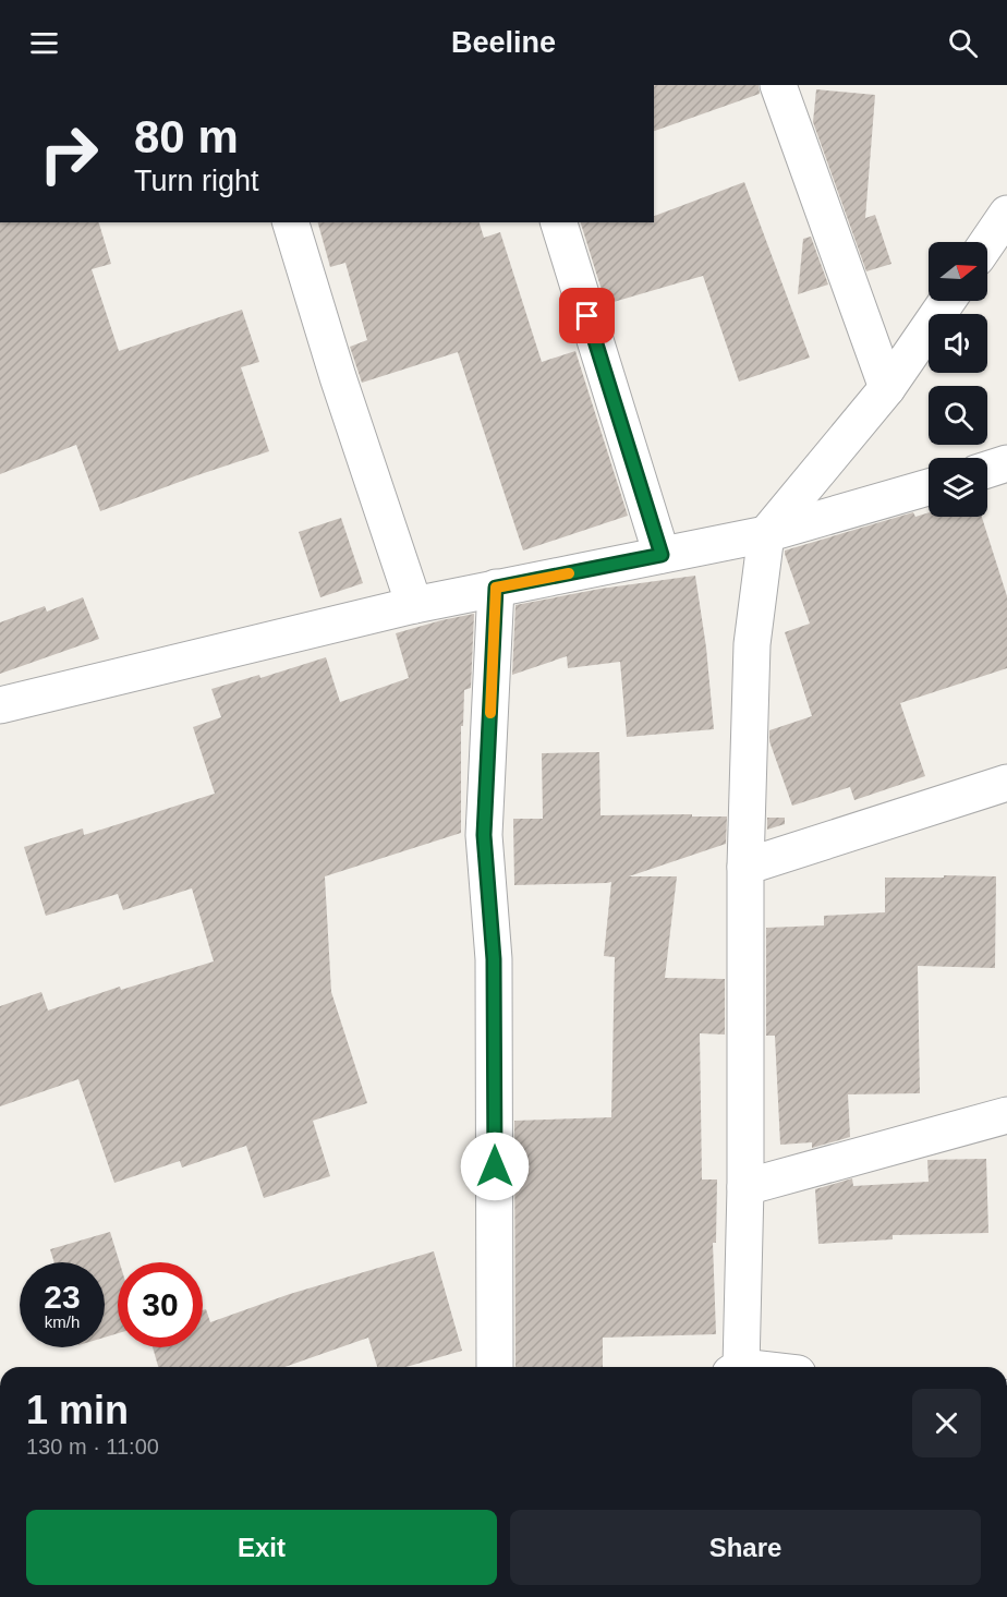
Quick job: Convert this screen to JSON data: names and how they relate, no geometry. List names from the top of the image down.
{
  "north": "right",
  "page": {
    "header": "Beeline",
    "turn": ["80 m", "Turn right"],
    "speed": "23 km/h",
    "limit": "30",
    "heading": ["1 min", "130 m · 11:00"],
    "buttons": ["Exit", "Share"]
  }
}
